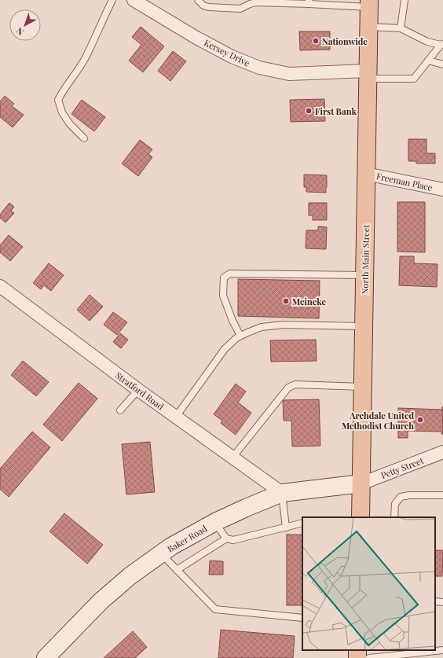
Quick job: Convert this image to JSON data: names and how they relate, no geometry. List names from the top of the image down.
{
  "streets": {
    "main road": ["North Main Street"],
    "street": [
      "Kersey Drive",
      "Freeman Place",
      "Stratford Road",
      "Petty Street",
      "Baker Road"
    ]
  },
  "crossings": [
    ["Kersey Drive", "North Main Street"],
    ["Freeman Place", "North Main Street"],
    ["North Main Street", "Petty Street"],
    ["North Main Street", "Baker Road"],
    ["Stratford Road", "Baker Road"],
    ["Petty Street", "Baker Road"]
  ],
  "places": [
    "Nationwide",
    "First Bank",
    "Meineke",
    "Archdale United Methodist Church"
  ],
  "north": "bottom left"
}
